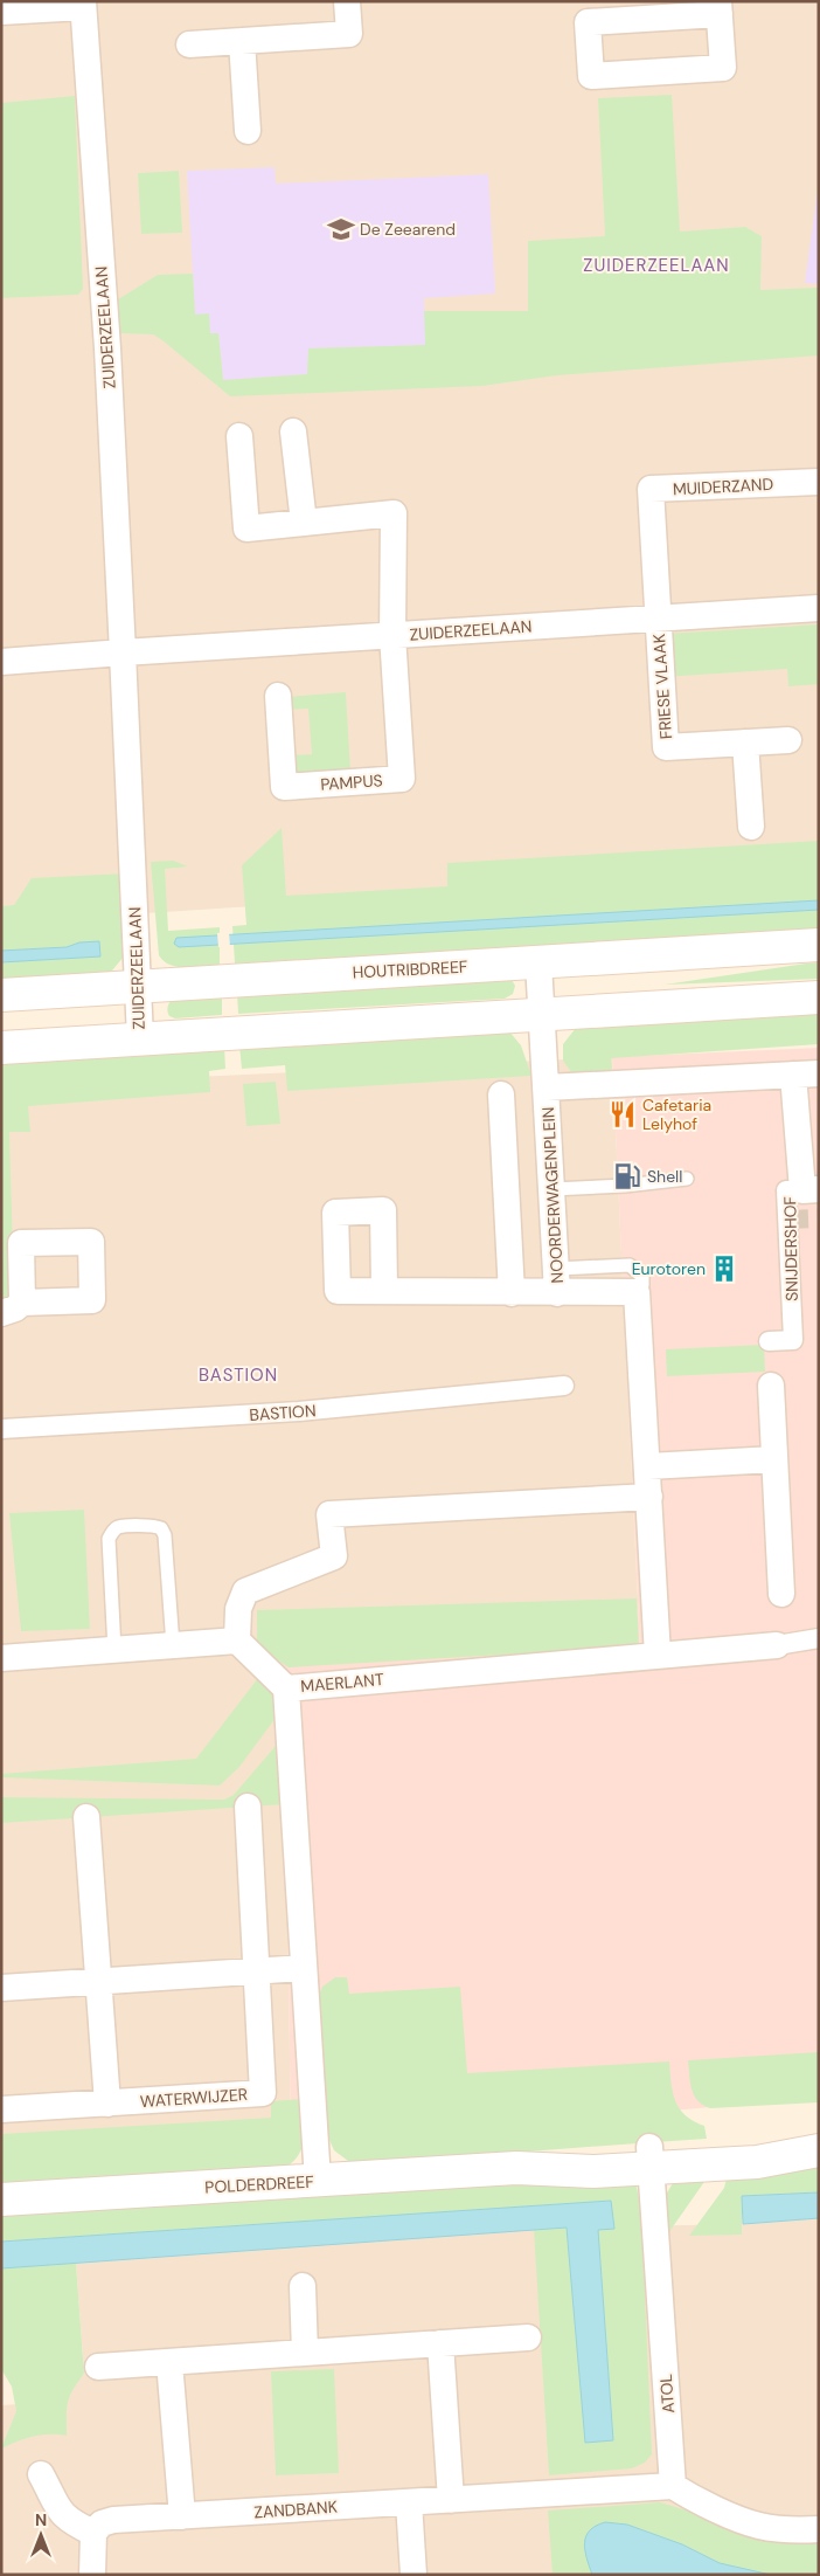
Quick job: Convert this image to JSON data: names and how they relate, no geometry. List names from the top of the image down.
{
  "streets": {
    "main road": ["HOUTRIBDREEF", "POLDERDREEF"],
    "street": [
      "ZUIDERZEELAAN",
      "MUIDERZAND",
      "FRIESE VLAAK",
      "PAMPUS",
      "NOORDERWAGENPLEIN",
      "SNIJDERSHOF",
      "BASTION",
      "MAERLANT",
      "WATERWIJZER",
      "ATOL",
      "ZANDBANK"
    ]
  },
  "crossings": [
    ["ZUIDERZEELAAN", "MUIDERZAND"],
    ["ZUIDERZEELAAN", "FRIESE VLAAK"],
    ["ZUIDERZEELAAN", "PAMPUS"],
    ["ZUIDERZEELAAN", "HOUTRIBDREEF"],
    ["MUIDERZAND", "FRIESE VLAAK"],
    ["HOUTRIBDREEF", "NOORDERWAGENPLEIN"],
    ["NOORDERWAGENPLEIN", "SNIJDERSHOF"],
    ["MAERLANT", "POLDERDREEF"],
    ["POLDERDREEF", "ATOL"],
    ["ATOL", "ZANDBANK"]
  ],
  "districts": ["ZUIDERZEELAAN", "BASTION"],
  "places": {
    "school or university": ["De Zeearend"],
    "restaurant": ["Cafetaria Lelyhof"],
    "fuel station": ["Shell"],
    "building": ["Eurotoren"]
  },
  "north": "top"
}
